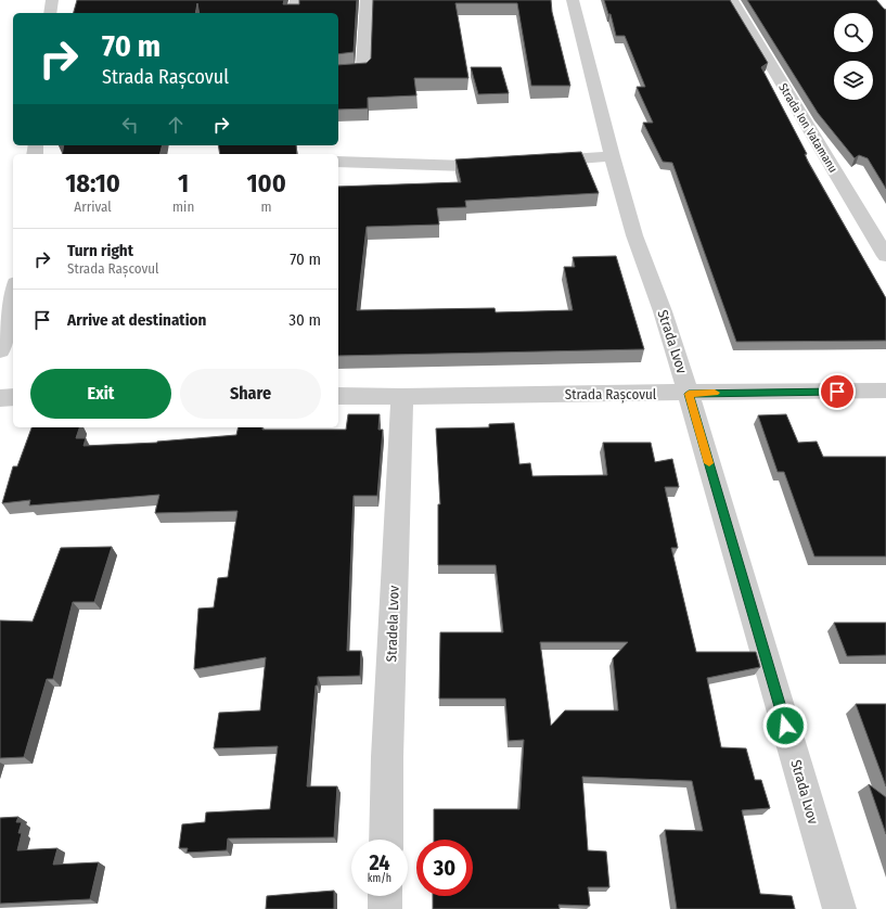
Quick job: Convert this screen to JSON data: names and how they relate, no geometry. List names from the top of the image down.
{
  "streets": {
    "street": [
      "Strada Ion Vatamanu",
      "Strada Lvov",
      "Strada Rașcovul",
      "Stradela Lvov"
    ]
  },
  "crossings": [
    ["Strada Lvov", "Strada Rașcovul"],
    ["Strada Rașcovul", "Stradela Lvov"]
  ],
  "page": {
    "turn": ["70 m", "Strada Rașcovul"],
    "eta": [
      "18:10",
      "Arrival",
      "1",
      "min",
      "100",
      "m"
    ],
    "list": [
      {
        "name": "Turn right",
        "note": "Strada Rașcovul",
        "value": "70 m"
      },
      {
        "name": "Arrive at destination",
        "value": "30 m"
      }
    ],
    "buttons": ["Exit", "Share"],
    "speed": "24 km/h",
    "limit": "30"
  }
}
